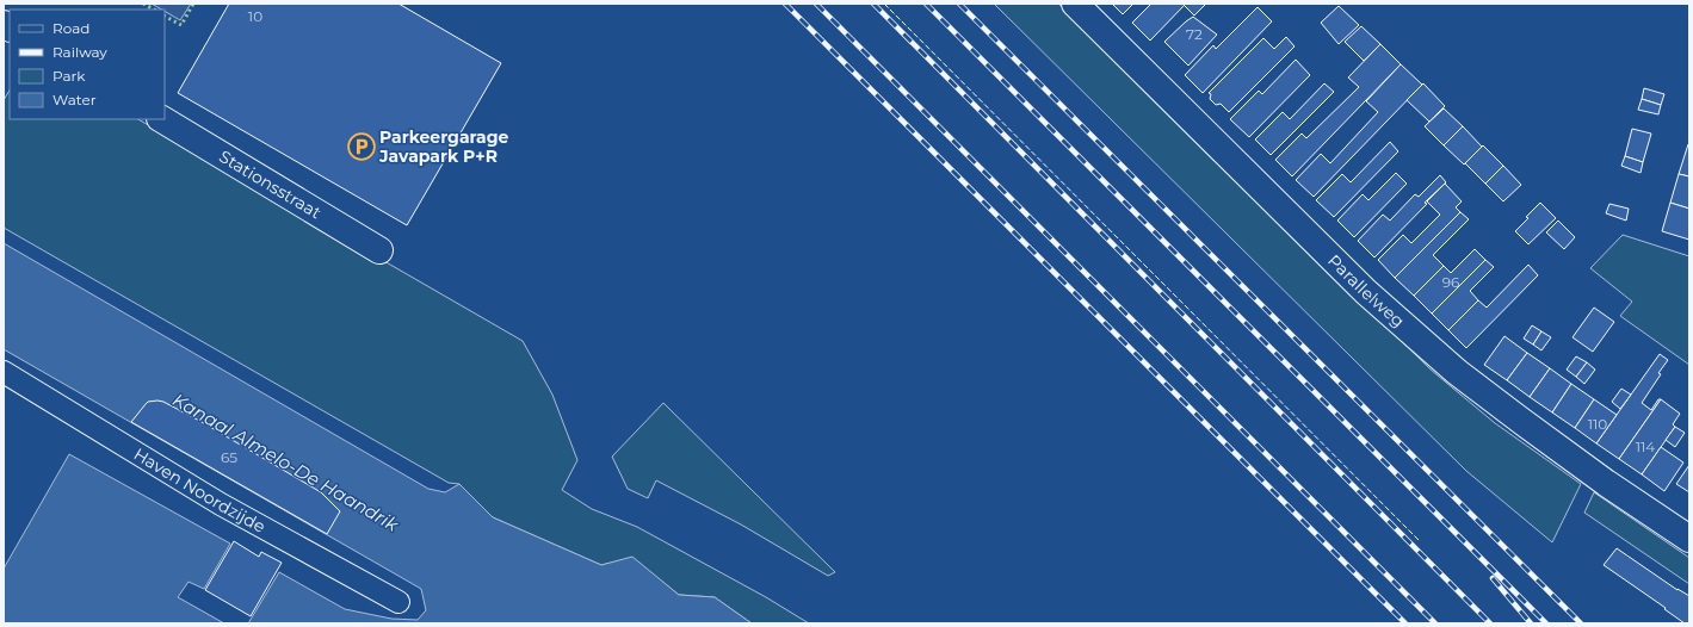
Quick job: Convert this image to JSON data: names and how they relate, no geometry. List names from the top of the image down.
{
  "streets": {
    "street": ["Stationsstraat", "Parallelweg", "Haven Noordzijde"]
  },
  "water": ["Kanaal Almelo-De Haandrik"],
  "places": {
    "parking": ["Parkeergarage Javapark P+R"]
  },
  "house_numbers": [
    "10",
    "72",
    "96",
    "110",
    "114",
    "65"
  ],
  "legend": [
    "Road",
    "Railway",
    "Park",
    "Water"
  ]
}
